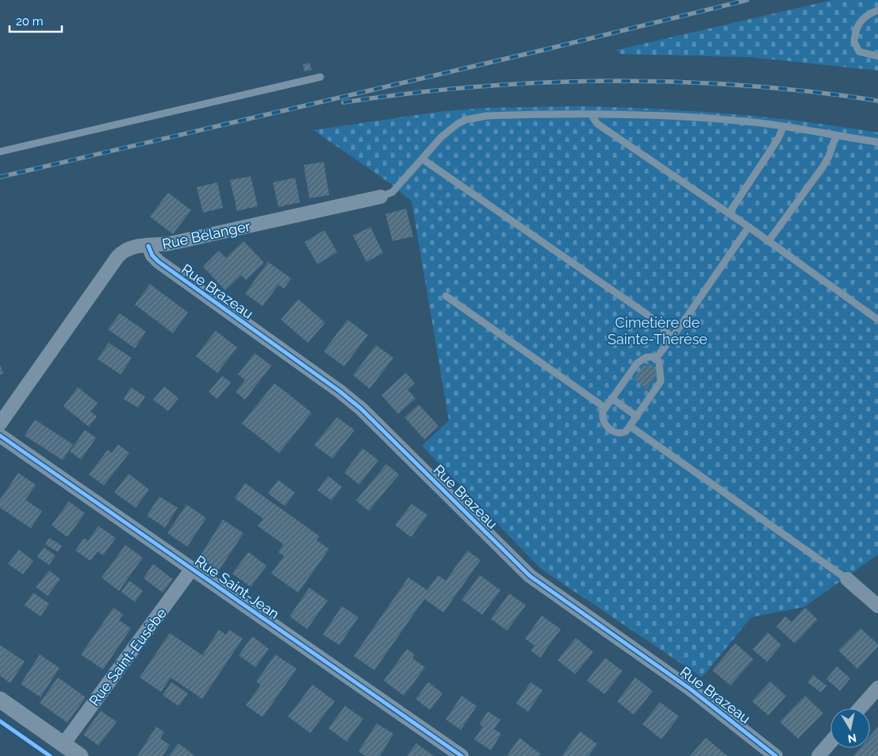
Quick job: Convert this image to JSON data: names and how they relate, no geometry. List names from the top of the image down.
{
  "streets": {
    "street": [
      "Rue Bélanger",
      "Rue Brazeau",
      "Rue Saint-Jean",
      "Rue Saint-Eusèbe"
    ]
  },
  "crossings": [
    ["Rue Bélanger", "Rue Brazeau"],
    ["Rue Saint-Jean", "Rue Saint-Eusèbe"]
  ],
  "parks": ["Cimetière de Sainte-Thérèse"],
  "scale_bar": "20 m",
  "north": "bottom"
}
